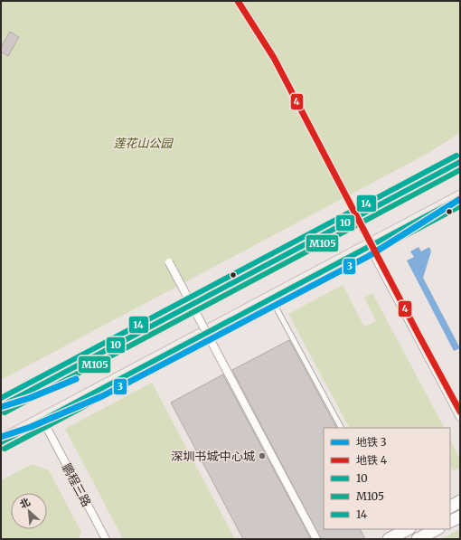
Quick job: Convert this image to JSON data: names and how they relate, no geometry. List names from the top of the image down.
{
  "streets": {
    "street": ["鹏程三路"]
  },
  "parks": ["莲花山公园"],
  "places": ["深圳书城·中心城"],
  "lines": [
    "metro line 4",
    "transit line 14",
    "transit line 10",
    "transit line M105",
    "metro line 3"
  ],
  "legend": [
    "地铁 3",
    "地铁 4",
    "10",
    "M105",
    "14"
  ],
  "north": "top left"
}
